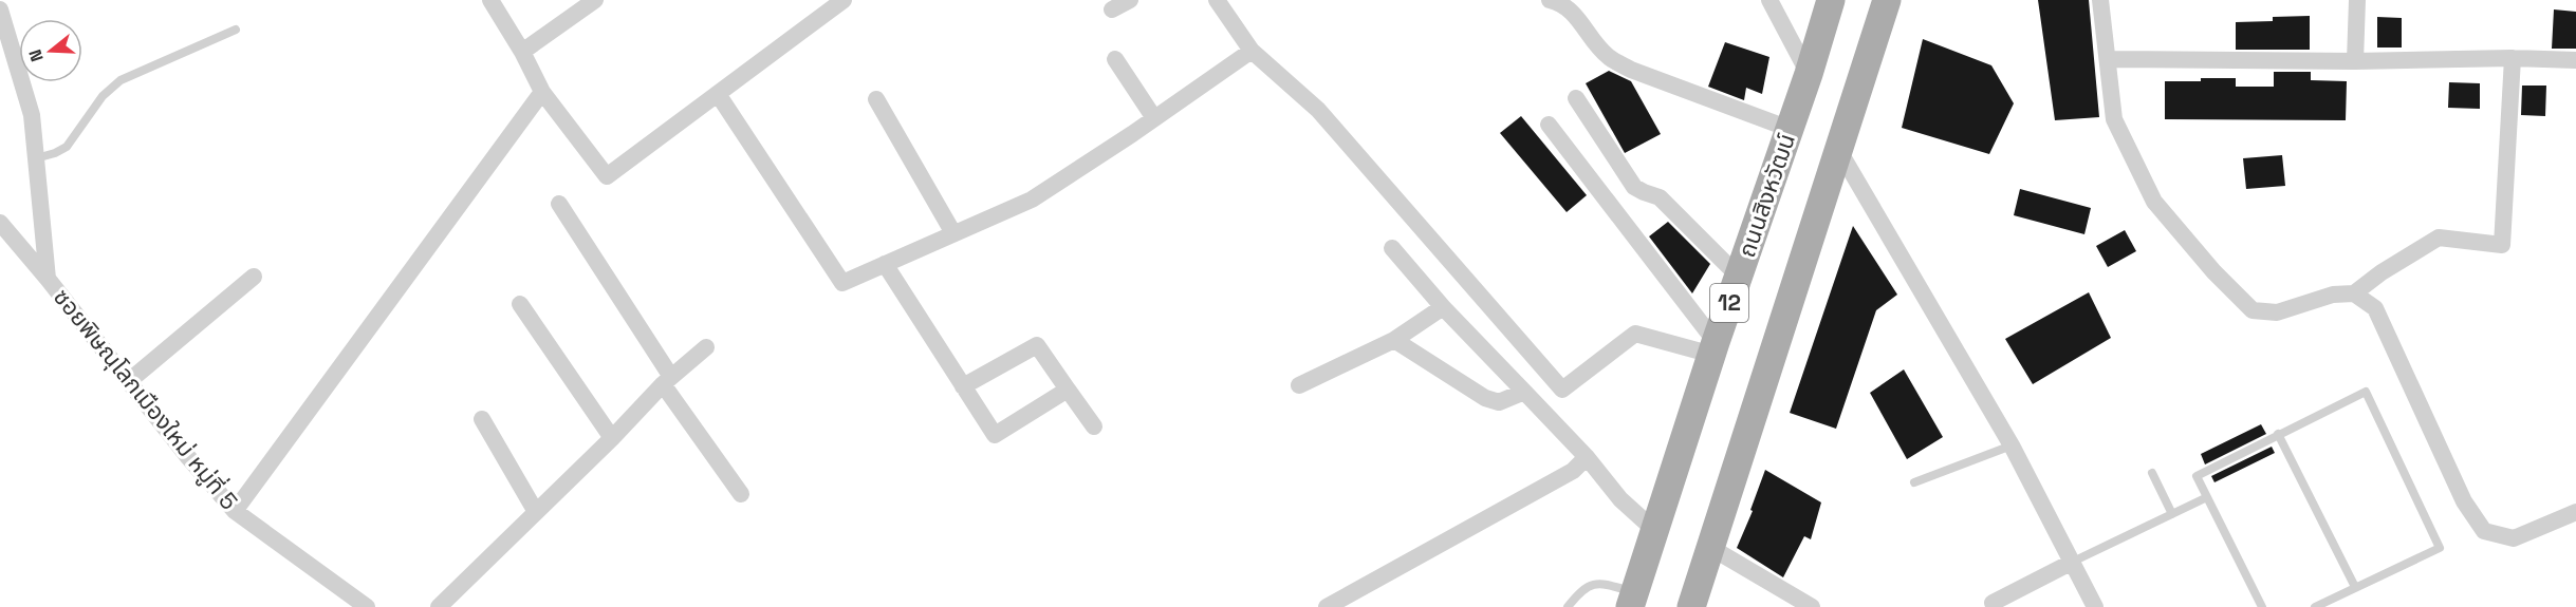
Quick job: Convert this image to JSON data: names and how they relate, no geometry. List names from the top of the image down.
{
  "streets": {
    "main road": ["ถนนสิงหวัฒน์", "12"],
    "street": ["ซอยพิษณุโลกเมืองใหม่ หมู่ที่ 5"]
  },
  "north": "left"
}
